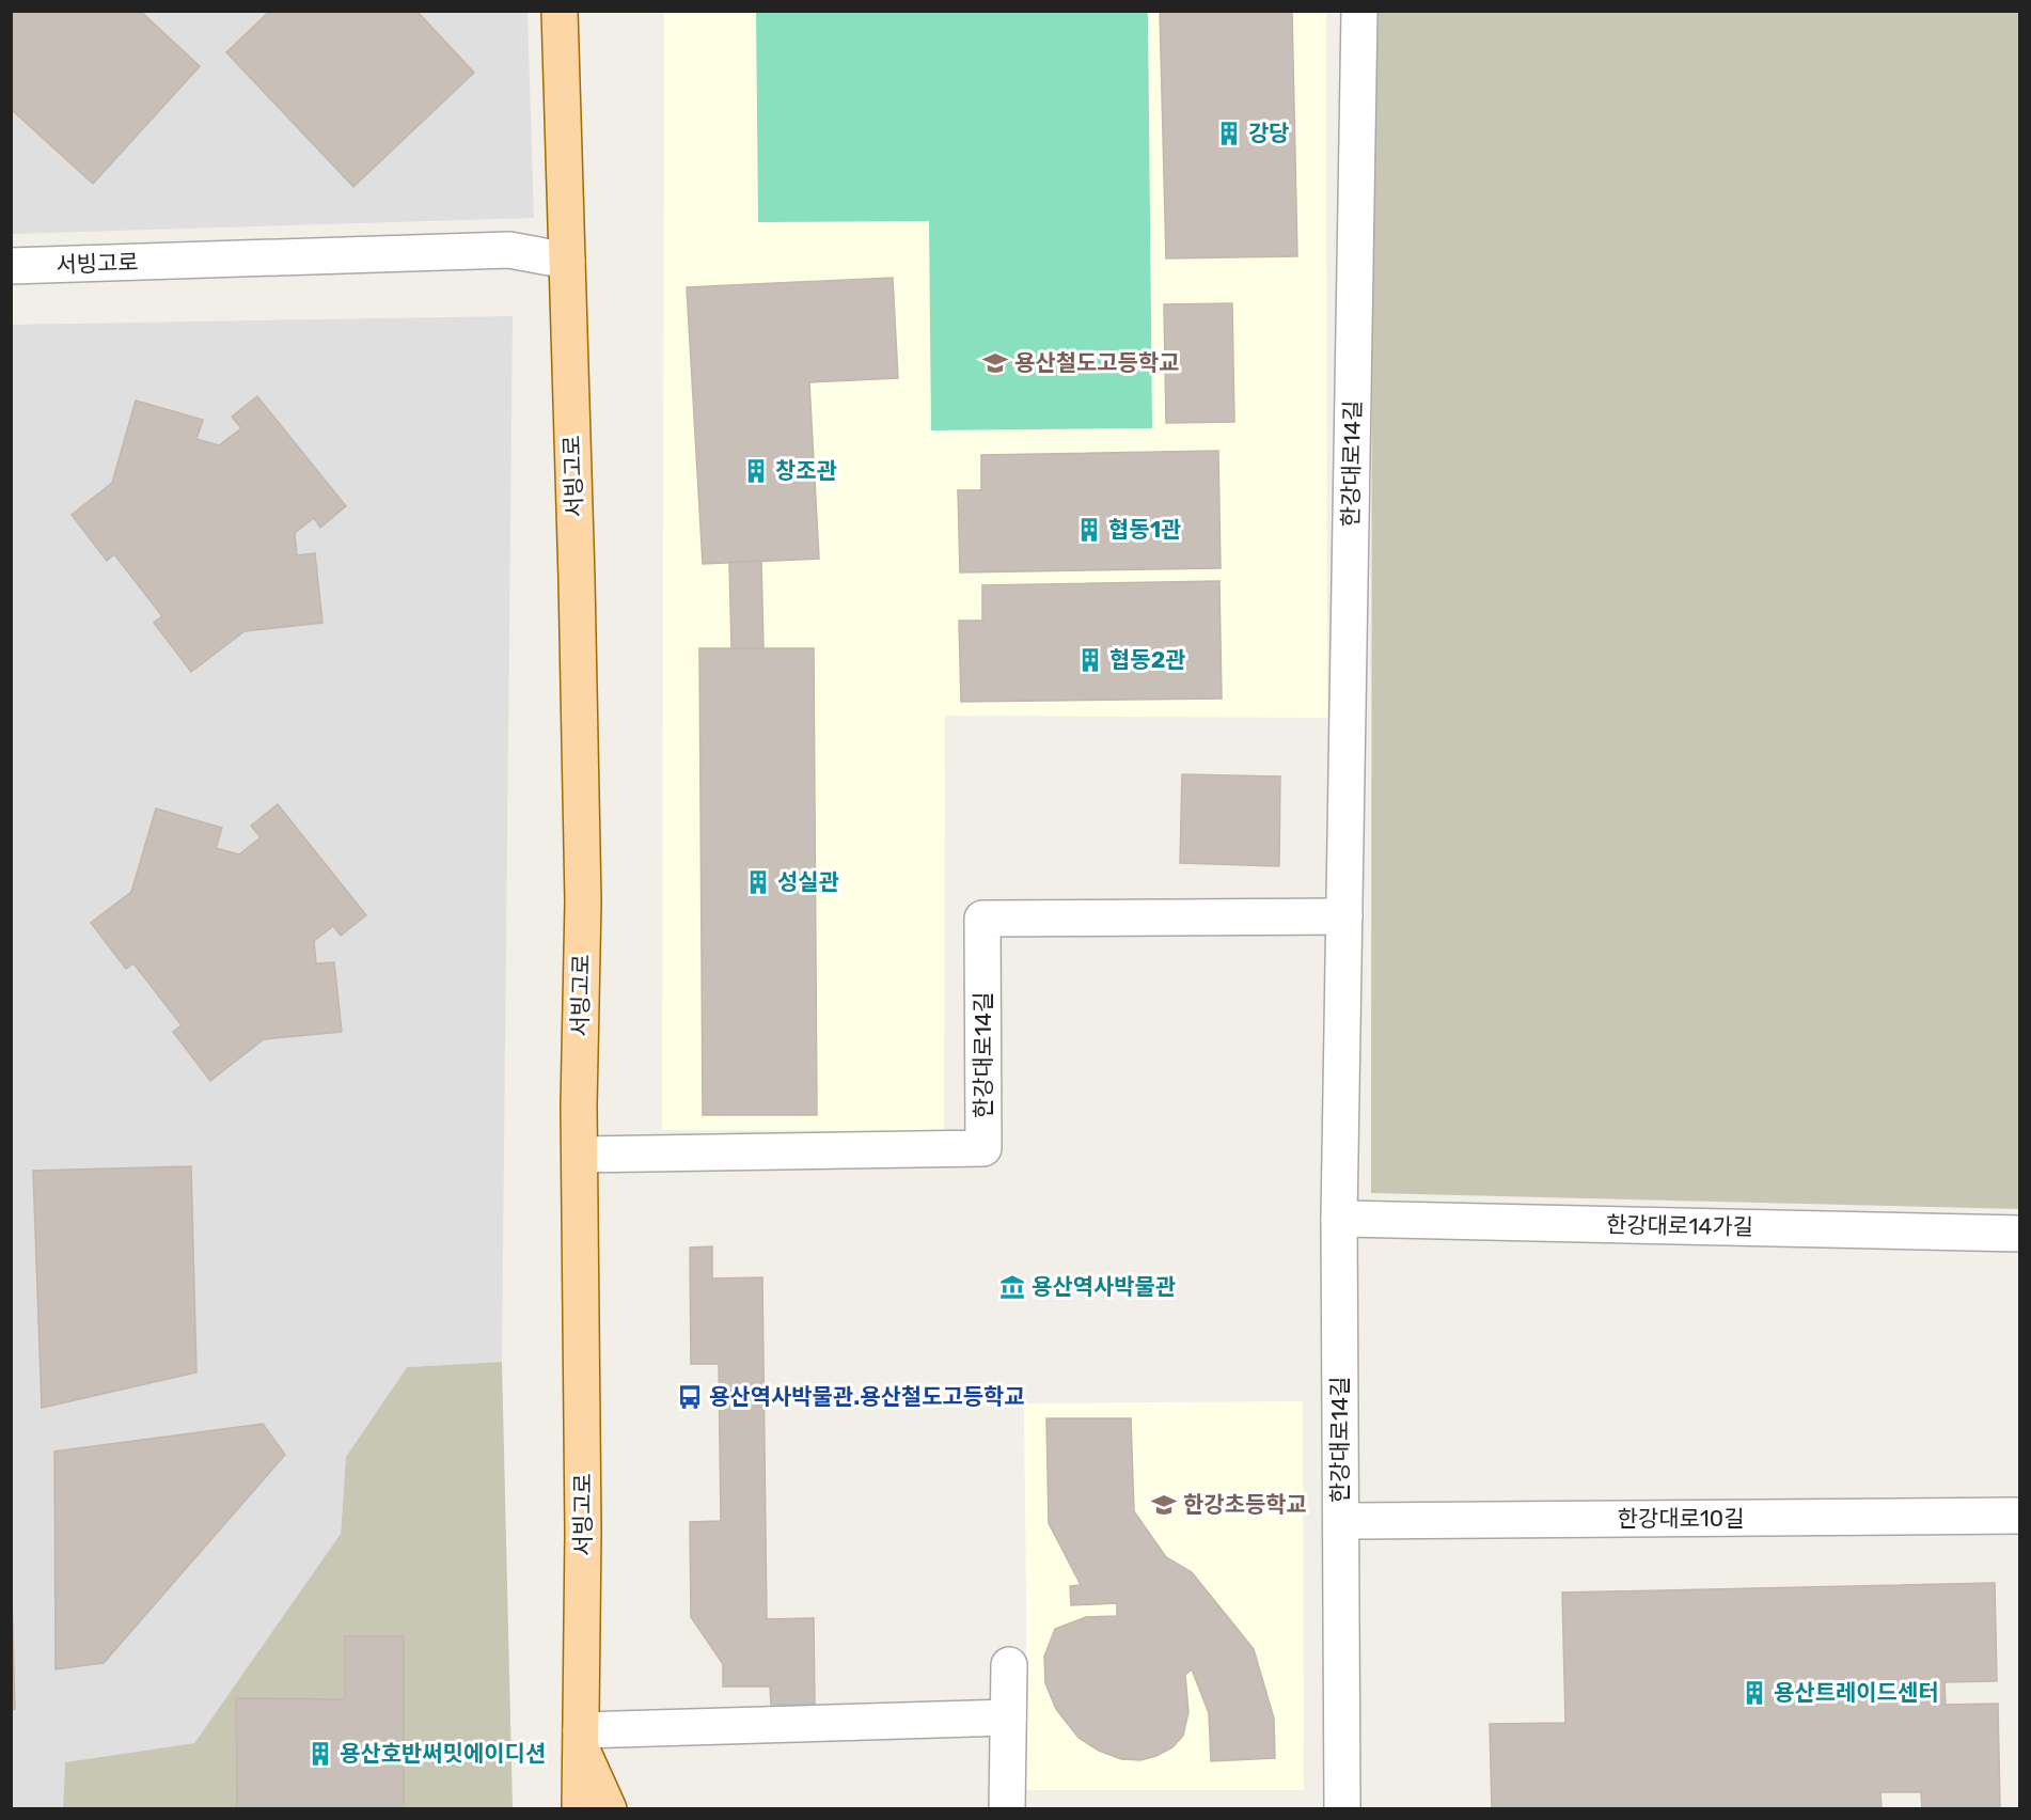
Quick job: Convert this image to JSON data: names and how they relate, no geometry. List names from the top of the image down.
{
  "streets": {
    "main road": ["서빙고로"],
    "street": ["한강대로14길", "한강대로14가길", "한강대로10길"]
  },
  "crossings": [
    ["서빙고로", "한강대로14길"],
    ["한강대로14길", "한강대로14가길"],
    ["한강대로14길", "한강대로10길"]
  ],
  "places": {
    "building": [
      "강당",
      "창조관",
      "협동1관",
      "협동2관",
      "성실관",
      "용산트레이드센터",
      "용산호반써밋에이디션"
    ],
    "school or university": ["용산철도고등학교", "한강초등학교"],
    "museum": ["용산역사박물관"],
    "bus stop": ["용산역사박물관.용산철도고등학교"]
  }
}
